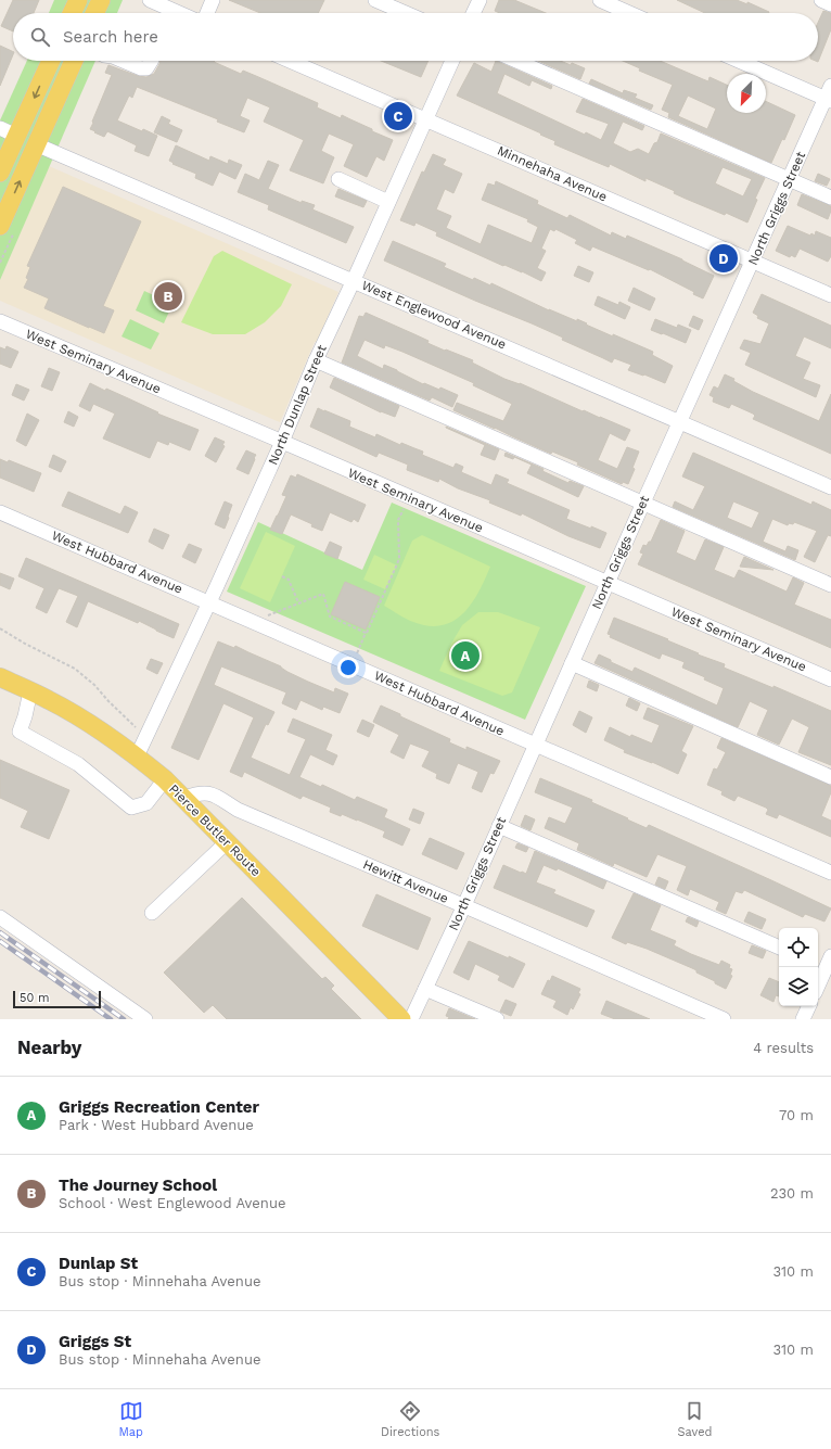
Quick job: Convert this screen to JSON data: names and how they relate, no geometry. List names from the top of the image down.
{
  "streets": {
    "main road": ["Pierce Butler Route"],
    "street": [
      "Minnehaha Avenue",
      "North Griggs Street",
      "West Englewood Avenue",
      "West Seminary Avenue",
      "North Dunlap Street",
      "West Hubbard Avenue",
      "Hewitt Avenue"
    ]
  },
  "crossings": [
    ["Minnehaha Avenue", "North Griggs Street"],
    ["Minnehaha Avenue", "North Dunlap Street"],
    ["North Griggs Street", "West Englewood Avenue"],
    ["North Griggs Street", "West Seminary Avenue"],
    ["North Griggs Street", "West Hubbard Avenue"],
    ["North Griggs Street", "Hewitt Avenue"],
    ["West Englewood Avenue", "North Dunlap Street"],
    ["West Seminary Avenue", "North Dunlap Street"],
    ["North Dunlap Street", "West Hubbard Avenue"],
    ["North Dunlap Street", "Pierce Butler Route"],
    ["Pierce Butler Route", "Hewitt Avenue"]
  ],
  "scale_bar": "50 m",
  "north": "bottom left",
  "page": {
    "search": "Search here",
    "pins": [
      "C",
      "D",
      "B",
      "A"
    ],
    "scale": "50 m",
    "heading": ["Nearby", "4 results"],
    "list": [
      {
        "mark": "A",
        "name": "Griggs Recreation Center",
        "note": "Park · West Hubbard Avenue",
        "value": "70 m"
      },
      {
        "mark": "B",
        "name": "The Journey School",
        "note": "School · West Englewood Avenue",
        "value": "230 m"
      },
      {
        "mark": "C",
        "name": "Dunlap St",
        "note": "Bus stop · Minnehaha Avenue",
        "value": "310 m"
      },
      {
        "mark": "D",
        "name": "Griggs St",
        "note": "Bus stop · Minnehaha Avenue",
        "value": "310 m"
      }
    ],
    "nav": ["Map", "Directions", "Saved"]
  }
}
